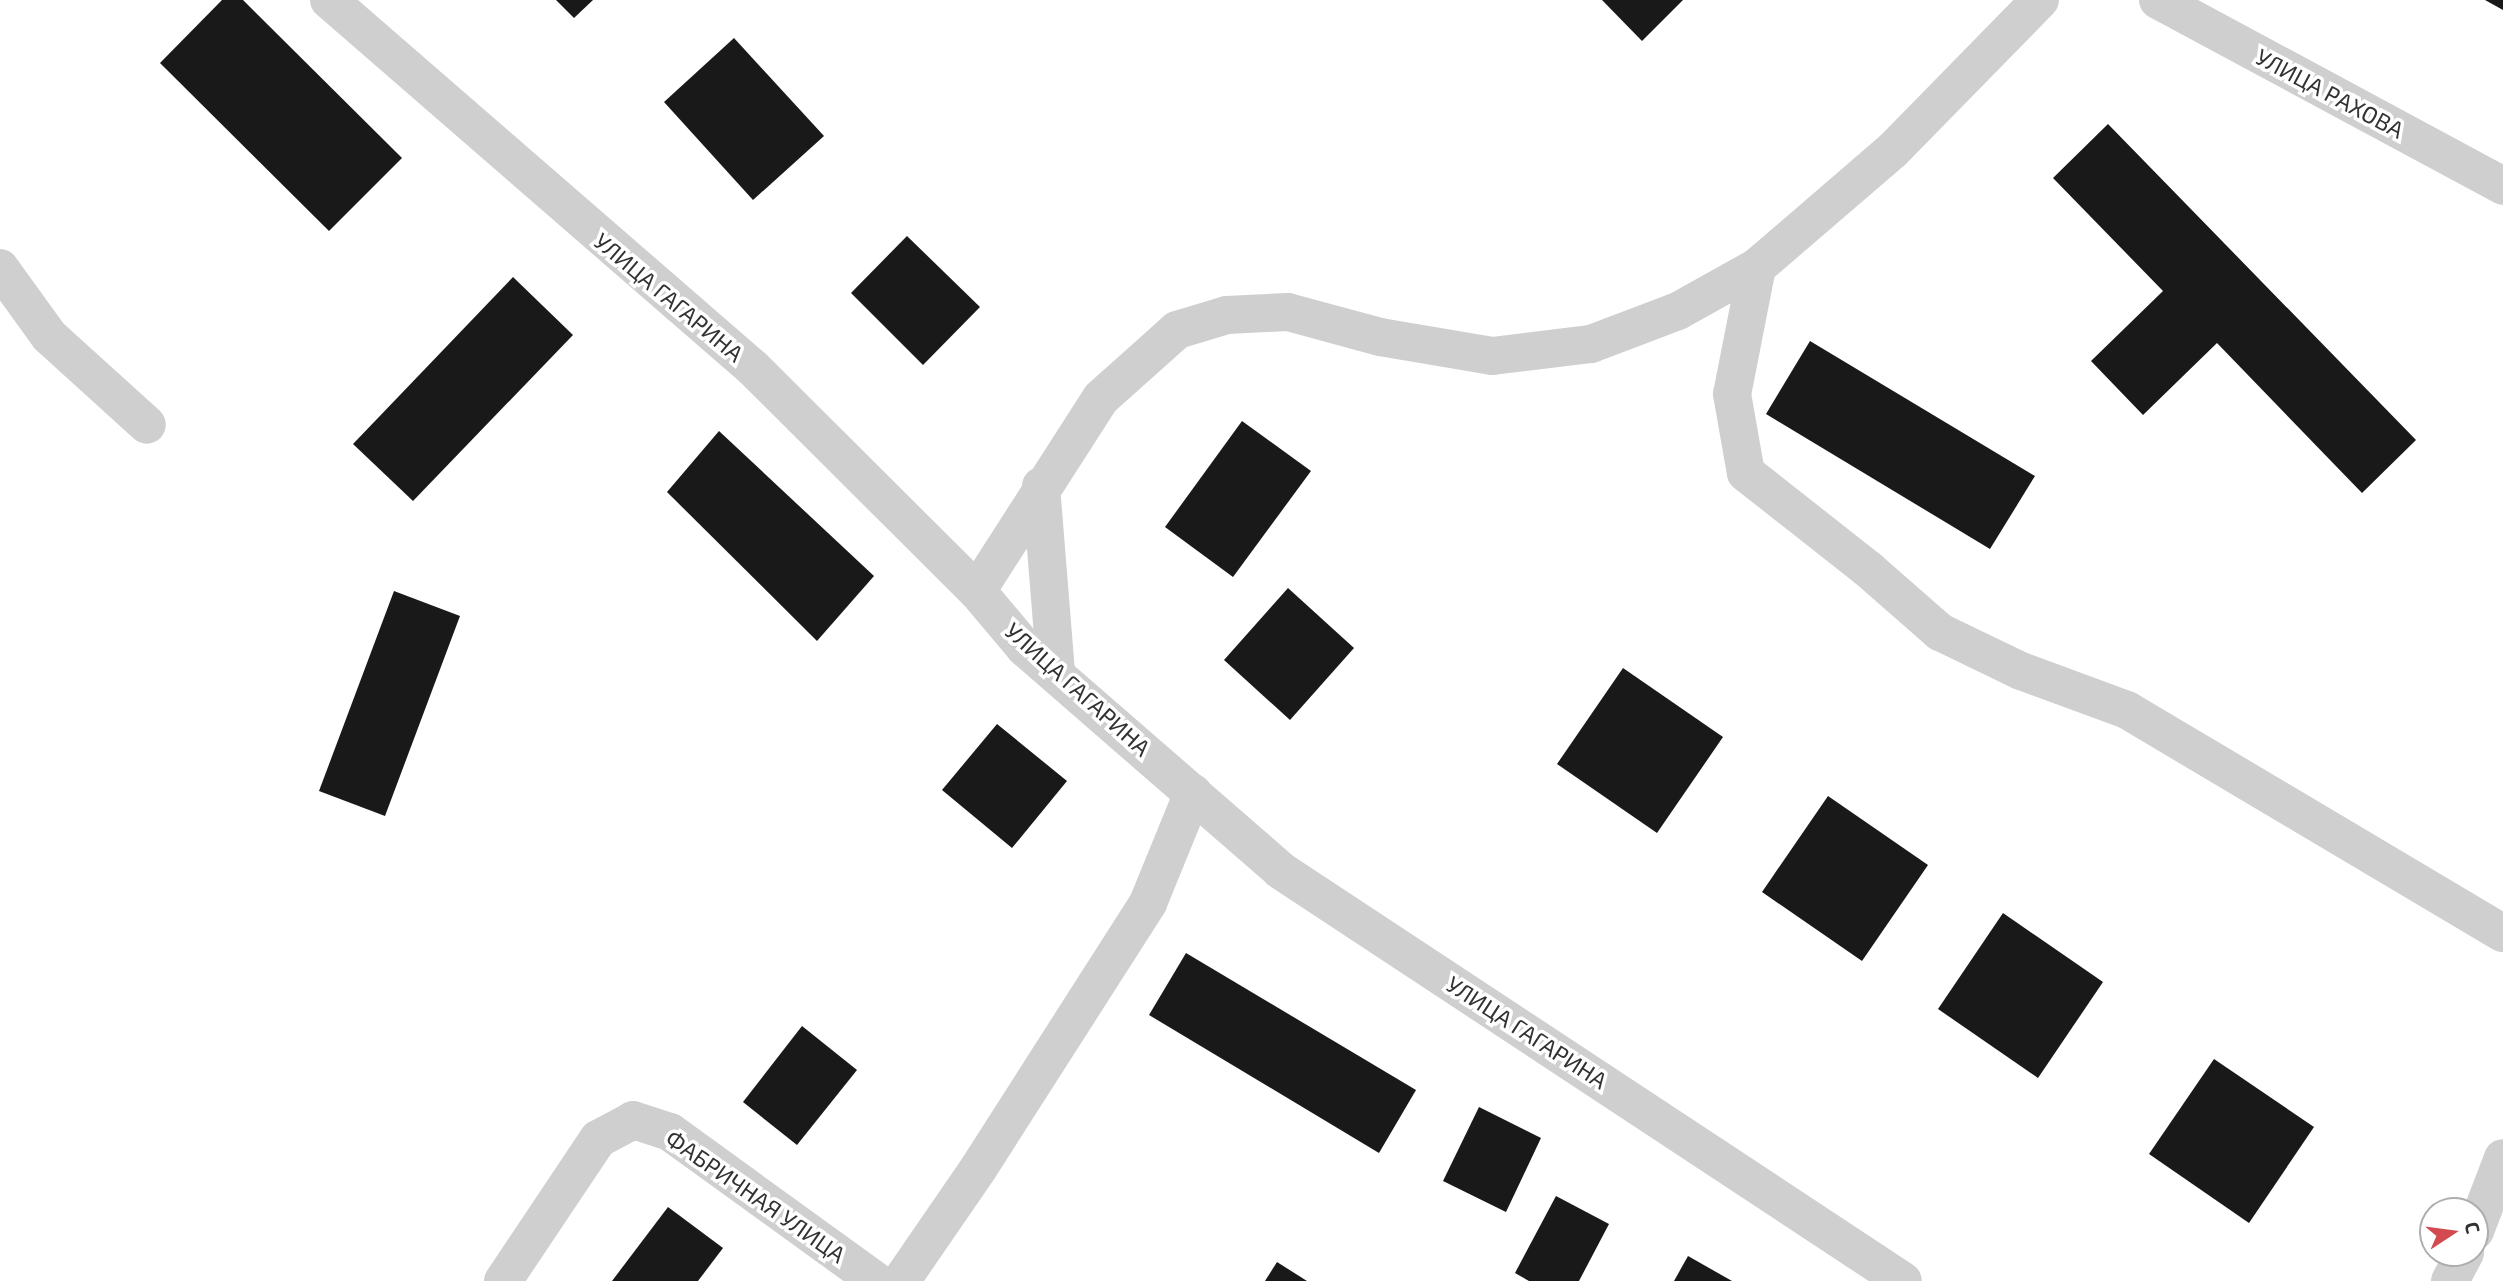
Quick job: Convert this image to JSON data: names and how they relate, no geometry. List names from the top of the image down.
{
  "streets": {
    "street": ["УЛИЦА РАХОВА", "УЛИЦА ГАГАРИНА", "ФАБРИЧНАЯ УЛИЦА"]
  },
  "north": "right"
}
